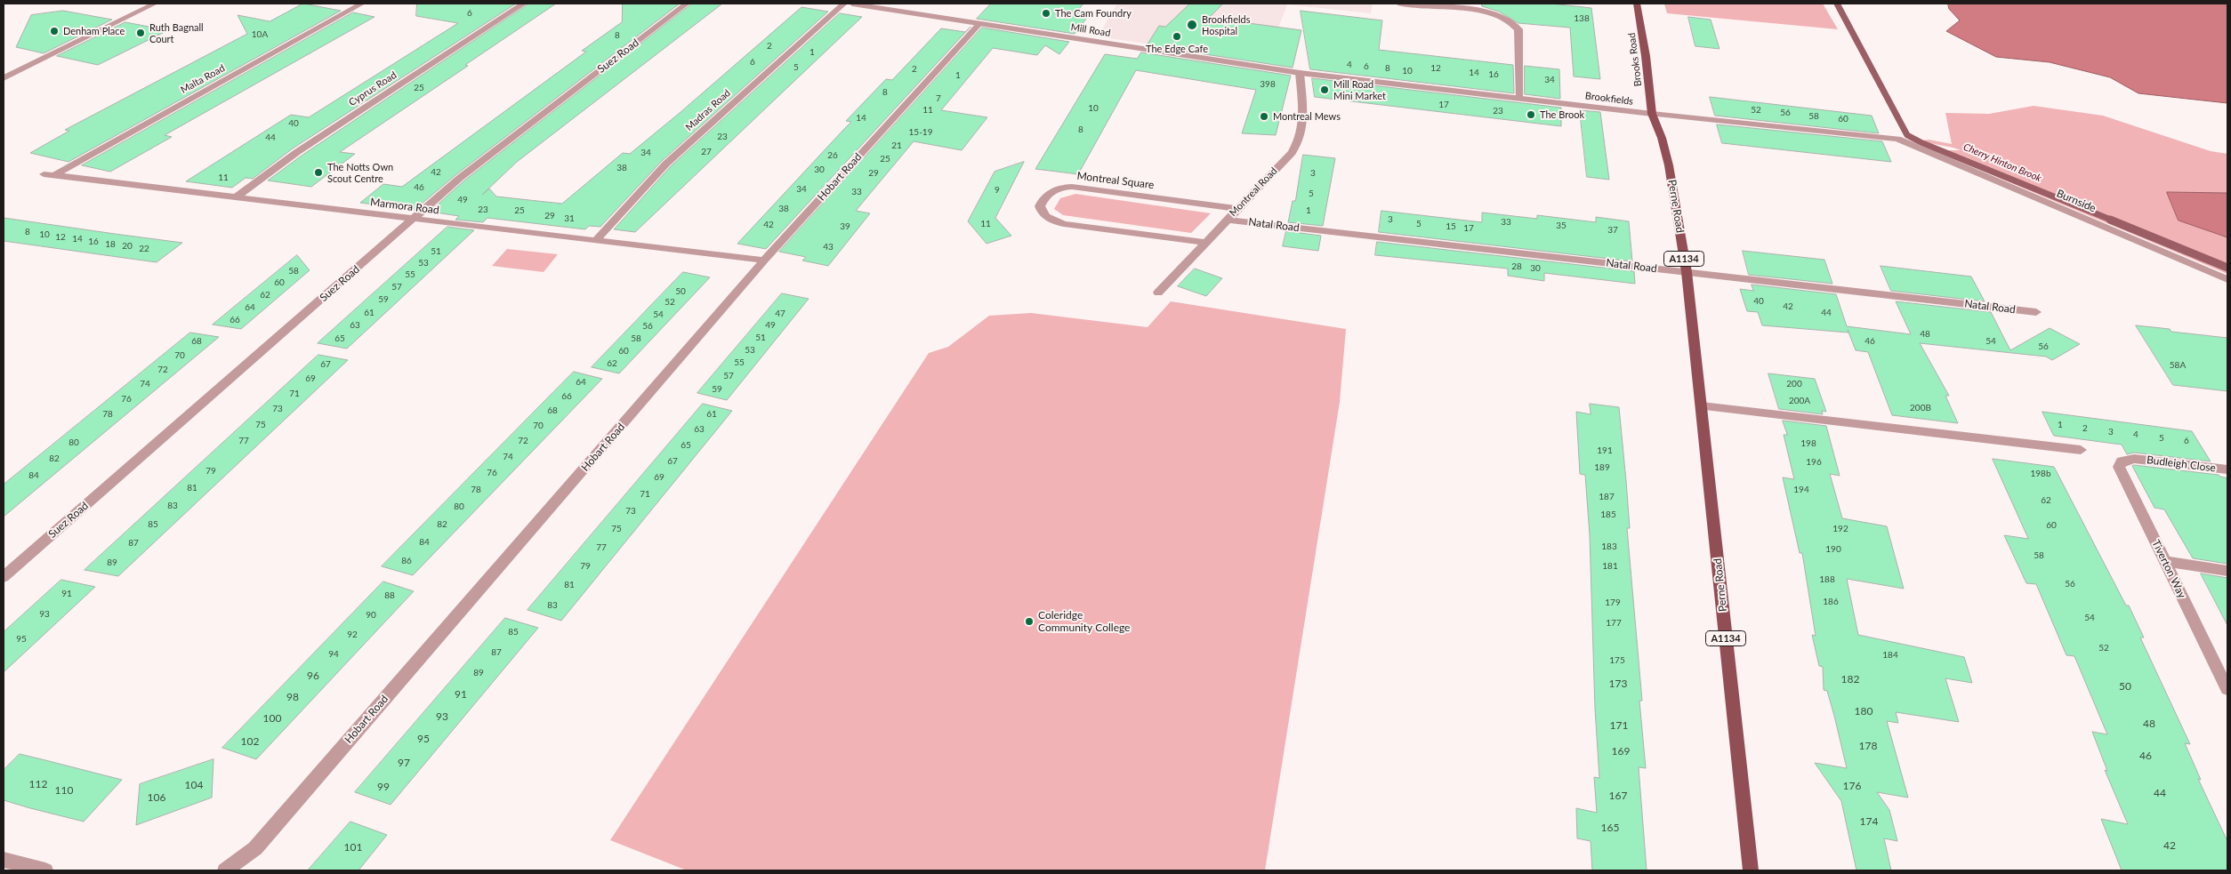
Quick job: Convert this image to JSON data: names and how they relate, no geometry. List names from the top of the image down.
{
  "streets": {
    "main road": ["Brooks Road", "Perne Road", "A1134"],
    "street": [
      "Mill Road",
      "Suez Road",
      "Malta Road",
      "Cyprus Road",
      "Brookfields",
      "Madras Road",
      "Hobart Road",
      "Montreal Square",
      "Montreal Road",
      "Burnside",
      "Marmora Road",
      "Natal Road",
      "Budleigh Close",
      "Tiverton Way"
    ]
  },
  "crossings": [
    ["Mill Road", "Brookfields"],
    ["Mill Road", "Hobart Road"],
    ["Mill Road", "Montreal Road"],
    ["Suez Road", "Marmora Road"],
    ["Brooks Road", "Brookfields"],
    ["Brooks Road", "Perne Road"],
    ["Malta Road", "Marmora Road"],
    ["Cyprus Road", "Marmora Road"],
    ["Brookfields", "Montreal Road"],
    ["Brookfields", "Burnside"],
    ["Brookfields", "Perne Road"],
    ["Madras Road", "Marmora Road"],
    ["Hobart Road", "Marmora Road"],
    ["Montreal Square", "Montreal Road"],
    ["Montreal Road", "Natal Road"],
    ["Perne Road", "Natal Road"],
    ["Budleigh Close", "Tiverton Way"]
  ],
  "water": ["Cherry Hinton Brook"],
  "places": [
    "The Cam Foundry",
    "Brookfields Hospital",
    "Denham Place",
    "Ruth Bagnall Court",
    "The Edge Cafe",
    "Mill Road Mini Market",
    "The Brook",
    "Montreal Mews",
    "The Notts Own Scout Centre",
    "Coleridge Community College"
  ],
  "house_numbers": [
    "6",
    "138",
    "10A",
    "8",
    "2",
    "1",
    "6",
    "4",
    "6",
    "5",
    "8",
    "12",
    "2",
    "10",
    "14",
    "16",
    "1",
    "34",
    "398",
    "25",
    "8",
    "7",
    "17",
    "10",
    "11",
    "52",
    "23",
    "56",
    "58",
    "14",
    "60",
    "40",
    "8",
    "15-19",
    "23",
    "44",
    "21",
    "27",
    "34",
    "26",
    "25",
    "38",
    "30",
    "42",
    "29",
    "3",
    "11",
    "46",
    "34",
    "9",
    "33",
    "5",
    "49",
    "38",
    "23",
    "25",
    "1",
    "29",
    "31",
    "3",
    "33",
    "11",
    "5",
    "42",
    "35",
    "39",
    "15",
    "17",
    "37",
    "8",
    "10",
    "12",
    "14",
    "16",
    "18",
    "20",
    "43",
    "22",
    "51",
    "53",
    "28",
    "30",
    "58",
    "55",
    "60",
    "57",
    "50",
    "62",
    "59",
    "40",
    "52",
    "42",
    "64",
    "61",
    "44",
    "47",
    "54",
    "66",
    "63",
    "49",
    "56",
    "48",
    "51",
    "65",
    "58",
    "68",
    "46",
    "54",
    "56",
    "53",
    "60",
    "70",
    "55",
    "62",
    "67",
    "58A",
    "72",
    "57",
    "69",
    "64",
    "74",
    "200",
    "59",
    "71",
    "66",
    "76",
    "200A",
    "200B",
    "73",
    "68",
    "78",
    "61",
    "75",
    "1",
    "70",
    "2",
    "63",
    "3",
    "4",
    "5",
    "77",
    "72",
    "6",
    "80",
    "198",
    "65",
    "191",
    "74",
    "82",
    "67",
    "196",
    "189",
    "79",
    "76",
    "198b",
    "84",
    "69",
    "81",
    "78",
    "194",
    "71",
    "187",
    "62",
    "83",
    "80",
    "73",
    "185",
    "85",
    "82",
    "60",
    "75",
    "192",
    "84",
    "87",
    "183",
    "77",
    "190",
    "58",
    "86",
    "89",
    "79",
    "181",
    "188",
    "56",
    "81",
    "91",
    "88",
    "186",
    "179",
    "83",
    "93",
    "90",
    "54",
    "177",
    "85",
    "92",
    "95",
    "52",
    "87",
    "94",
    "184",
    "175",
    "89",
    "96",
    "182",
    "173",
    "50",
    "91",
    "98",
    "180",
    "93",
    "100",
    "48",
    "171",
    "95",
    "102",
    "178",
    "169",
    "46",
    "97",
    "112",
    "104",
    "176",
    "99",
    "110",
    "44",
    "167",
    "106",
    "174",
    "165",
    "42",
    "101"
  ]
}
